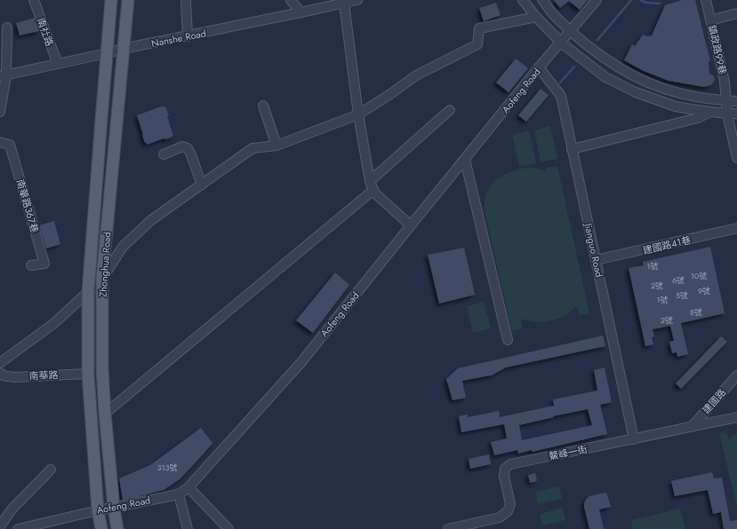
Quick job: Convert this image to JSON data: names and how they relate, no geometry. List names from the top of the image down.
{
  "streets": {
    "main road": ["Zhonghua Road"],
    "street": [
      "南社路",
      "Nanshe Road",
      "鎮政路99巷",
      "Aofeng Road",
      "南華路367巷",
      "建國路41巷",
      "Jianguo Road",
      "南華路",
      "建國路",
      "鰲峰一街"
    ]
  },
  "crossings": [
    ["南社路", "Nanshe Road"],
    ["Nanshe Road", "Zhonghua Road"],
    ["Aofeng Road", "Jianguo Road"],
    ["Aofeng Road", "Zhonghua Road"],
    ["建國路41巷", "Jianguo Road"],
    ["Jianguo Road", "鰲峰一街"],
    ["Zhonghua Road", "南華路"],
    ["建國路", "鰲峰一街"]
  ],
  "house_numbers": [
    "1號",
    "10號",
    "6號",
    "2號",
    "9號",
    "5號",
    "1號",
    "8號",
    "2號",
    "313號"
  ]
}
